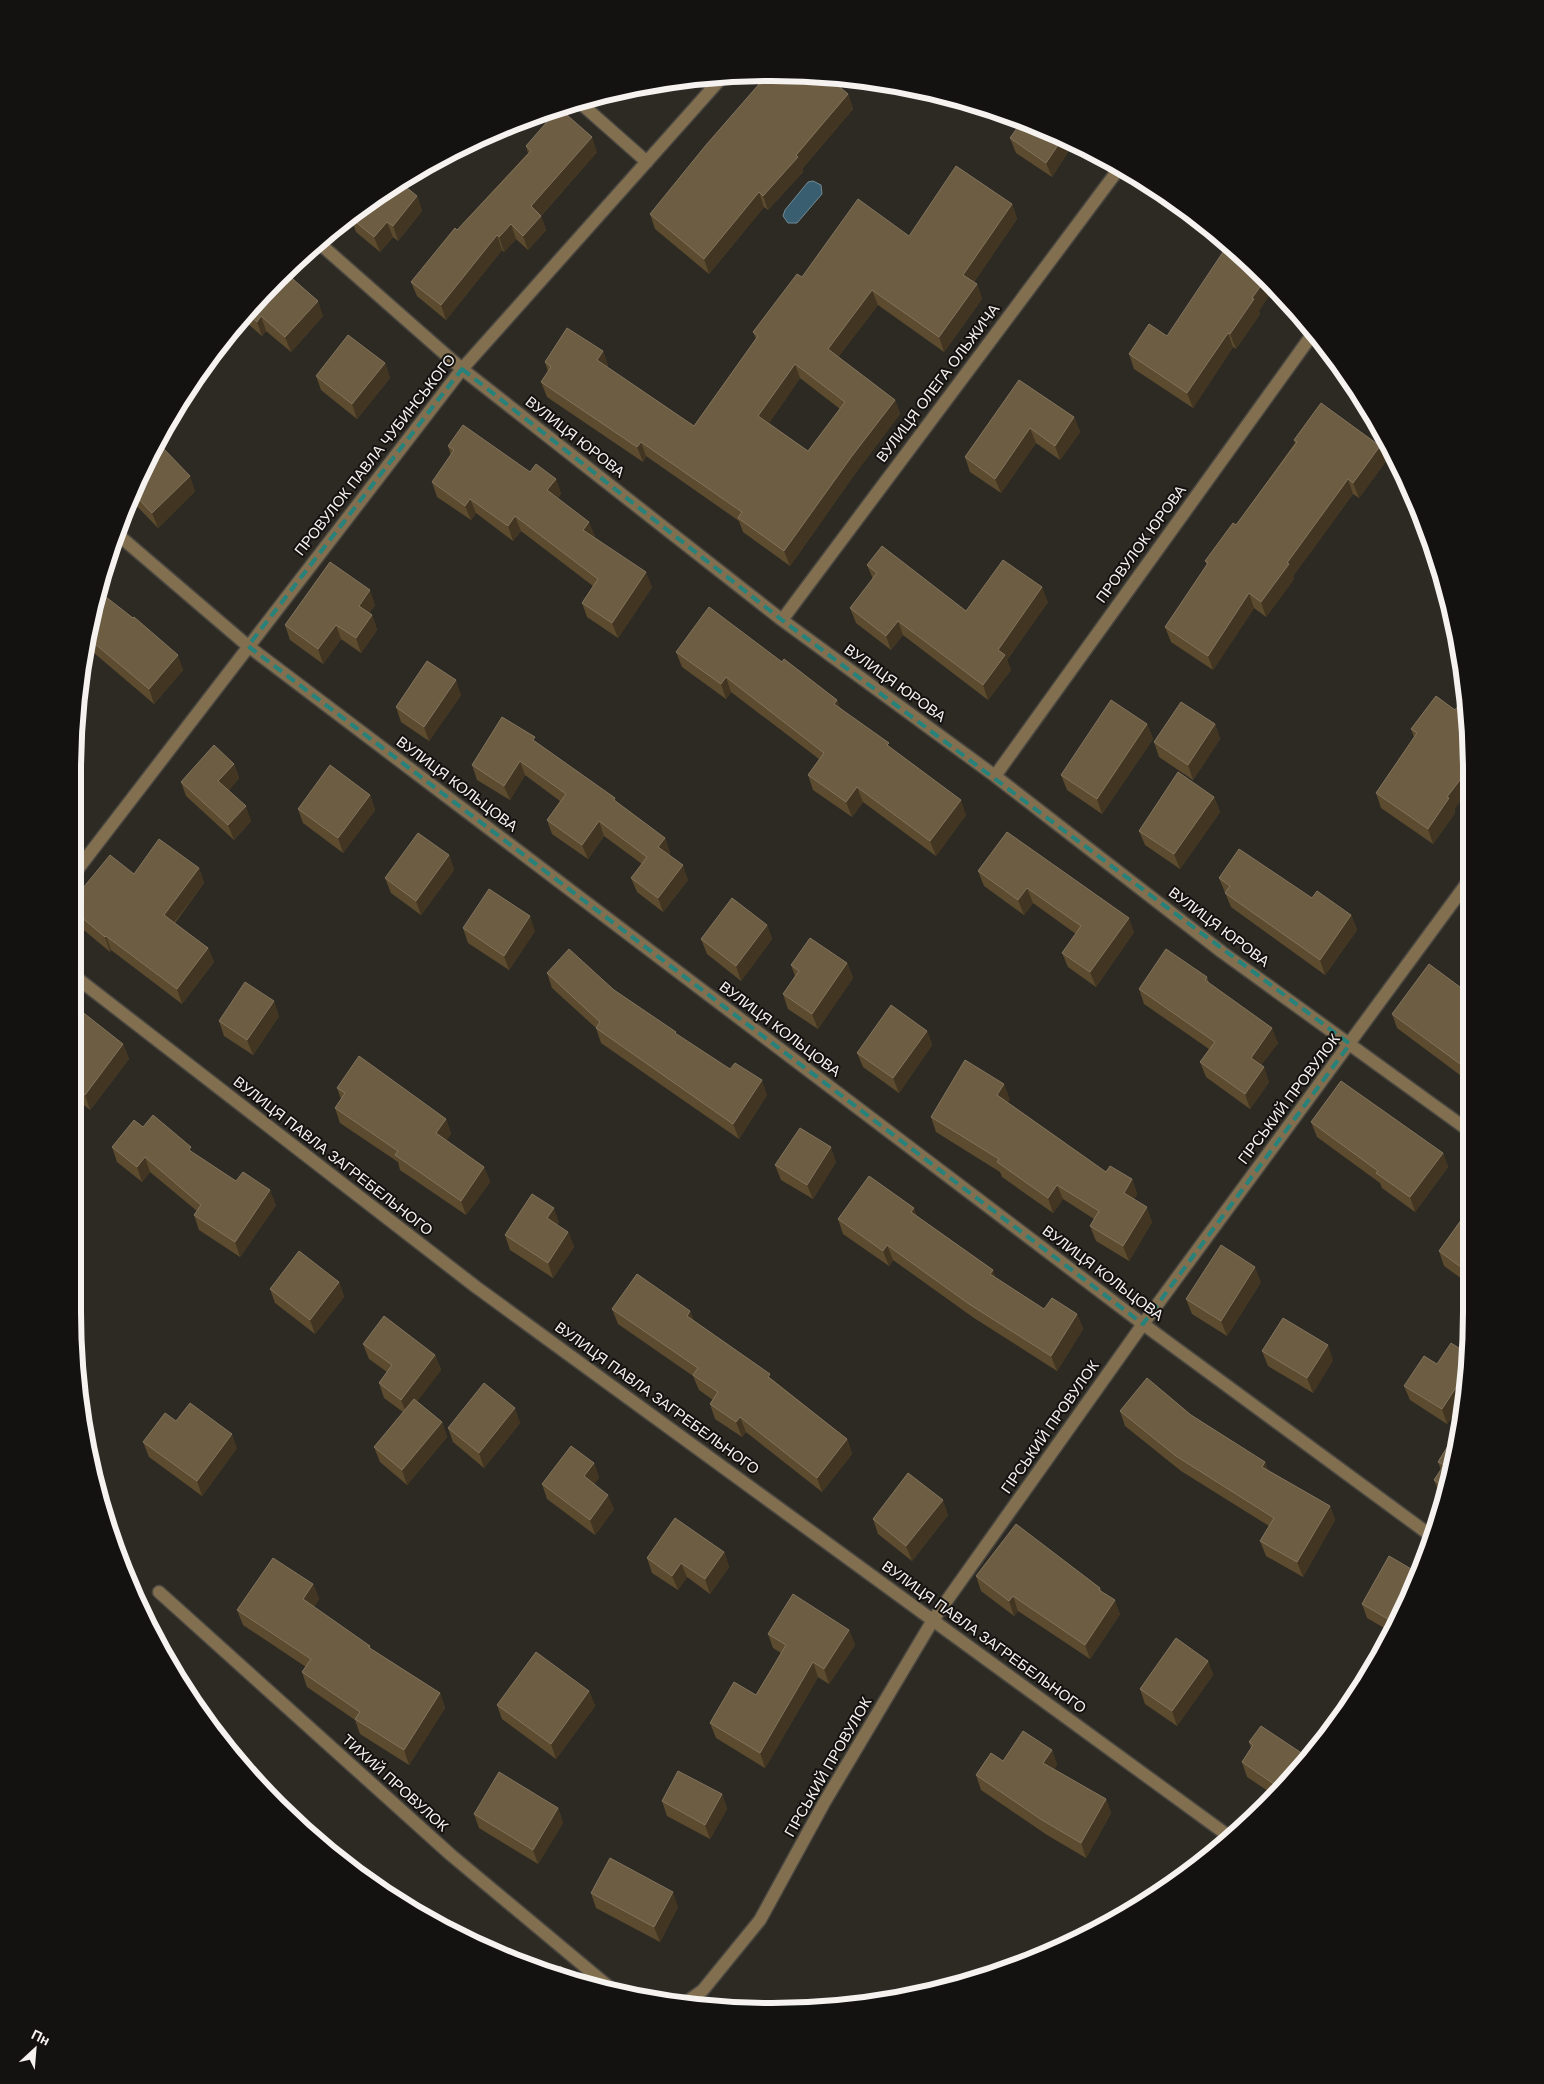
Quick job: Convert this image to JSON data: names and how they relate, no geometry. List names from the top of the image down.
{
  "streets": {
    "street": [
      "ВУЛИЦЯ ОЛЕГА ОЛЬЖИЧА",
      "ВУЛИЦЯ ЮРОВА",
      "ПРОВУЛОК ПАВЛА ЧУБИНСЬКОГО",
      "ПРОВУЛОК ЮРОВА",
      "ВУЛИЦЯ КОЛЬЦОВА",
      "ГІРСЬКИЙ ПРОВУЛОК",
      "ВУЛИЦЯ ПАВЛА ЗАГРЕБЕЛЬНОГО",
      "ТИХИЙ ПРОВУЛОК"
    ]
  },
  "crossings": [
    ["ВУЛИЦЯ ОЛЕГА ОЛЬЖИЧА", "ВУЛИЦЯ ЮРОВА"],
    ["ВУЛИЦЯ ЮРОВА", "ПРОВУЛОК ПАВЛА ЧУБИНСЬКОГО"],
    ["ВУЛИЦЯ ЮРОВА", "ПРОВУЛОК ЮРОВА"],
    ["ВУЛИЦЯ ЮРОВА", "ГІРСЬКИЙ ПРОВУЛОК"],
    ["ПРОВУЛОК ПАВЛА ЧУБИНСЬКОГО", "ВУЛИЦЯ КОЛЬЦОВА"],
    ["ВУЛИЦЯ КОЛЬЦОВА", "ГІРСЬКИЙ ПРОВУЛОК"],
    ["ГІРСЬКИЙ ПРОВУЛОК", "ВУЛИЦЯ ПАВЛА ЗАГРЕБЕЛЬНОГО"]
  ],
  "north": "top right"
}
